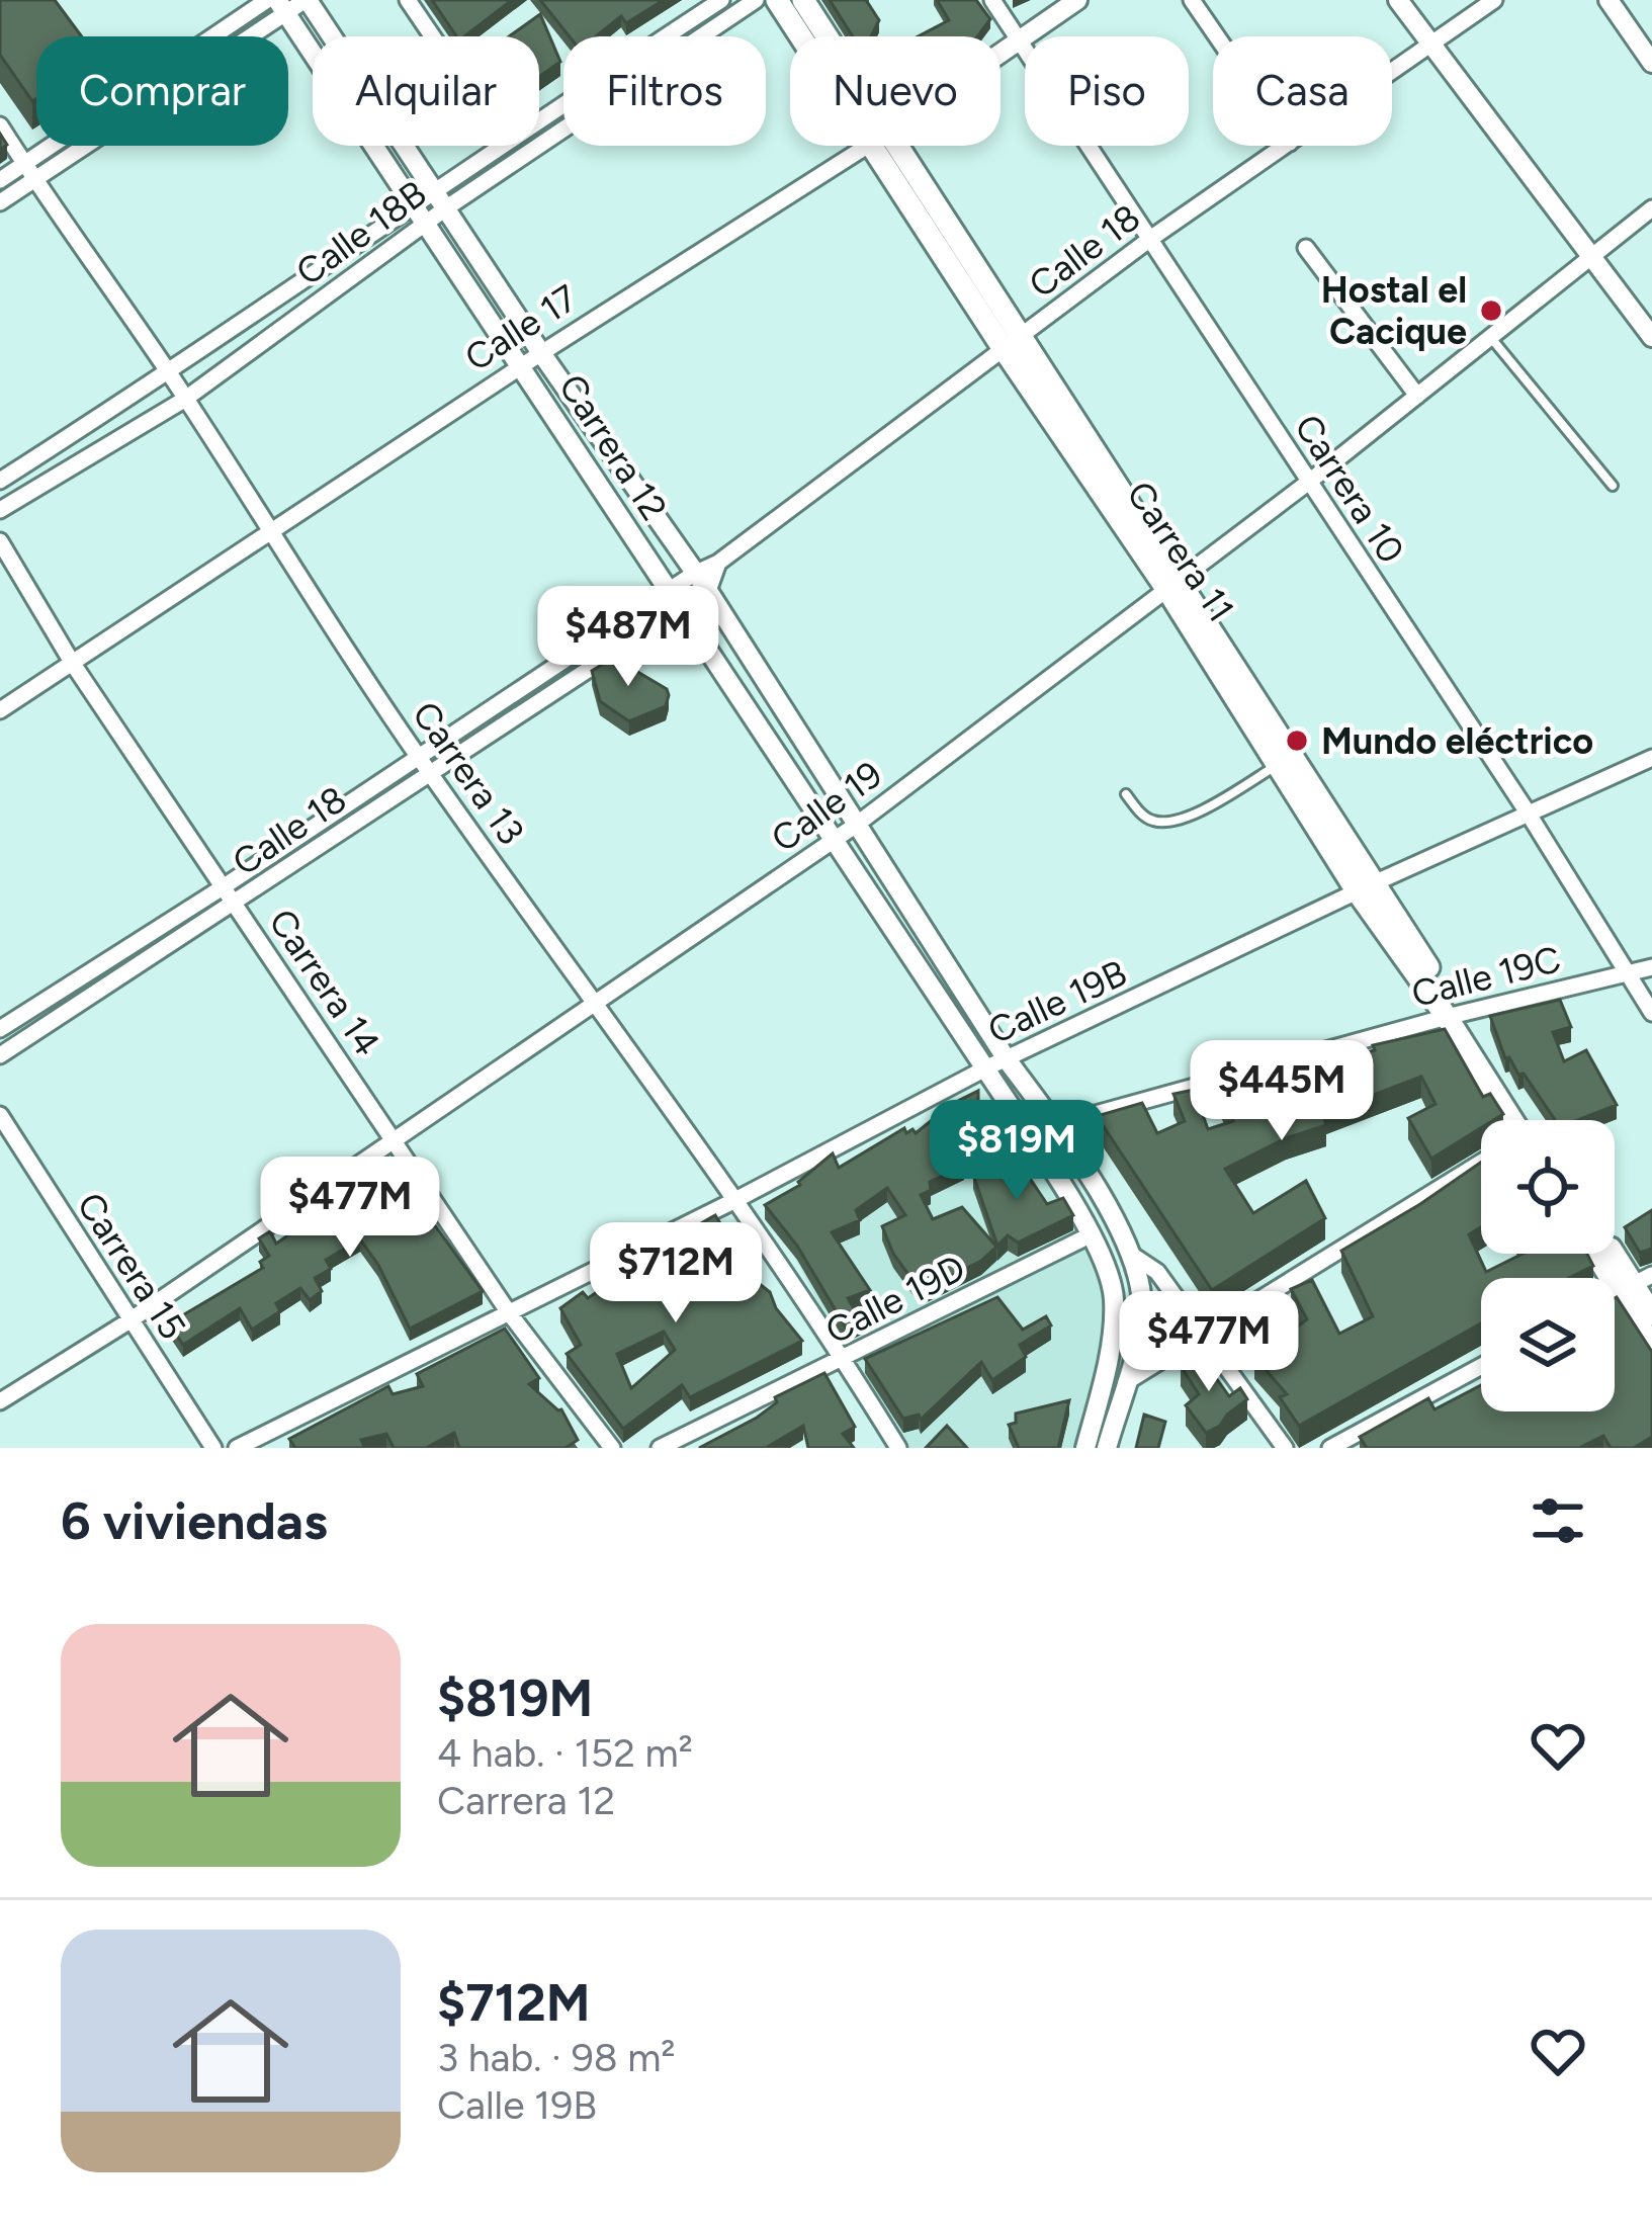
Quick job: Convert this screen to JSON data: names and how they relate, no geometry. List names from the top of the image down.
{
  "streets": {
    "main road": ["Carrera 11"],
    "street": [
      "Calle 18B",
      "Calle 18",
      "Calle 17",
      "Carrera 12",
      "Carrera 10",
      "Carrera 13",
      "Calle 19",
      "Calle 19C",
      "Carrera 14",
      "Calle 19B",
      "Carrera 15",
      "Calle 19D"
    ]
  },
  "crossings": [
    ["Calle 18B", "Carrera 12"],
    ["Calle 18B", "Carrera 13"],
    ["Calle 18", "Carrera 12"],
    ["Calle 18", "Carrera 10"],
    ["Calle 18", "Carrera 11"],
    ["Calle 18", "Carrera 13"],
    ["Calle 18", "Carrera 14"],
    ["Calle 17", "Carrera 12"],
    ["Calle 17", "Carrera 10"],
    ["Calle 17", "Carrera 13"],
    ["Calle 17", "Carrera 14"],
    ["Carrera 12", "Calle 19"],
    ["Carrera 12", "Calle 19C"],
    ["Carrera 12", "Calle 19B"],
    ["Carrera 12", "Calle 19D"],
    ["Carrera 10", "Calle 19"],
    ["Carrera 10", "Calle 19C"],
    ["Carrera 10", "Calle 19B"],
    ["Carrera 11", "Calle 19"],
    ["Carrera 11", "Calle 19C"],
    ["Carrera 11", "Calle 19B"],
    ["Carrera 13", "Calle 19"],
    ["Carrera 13", "Calle 19B"],
    ["Carrera 13", "Calle 19D"],
    ["Calle 19", "Carrera 14"],
    ["Calle 19", "Carrera 15"],
    ["Carrera 14", "Calle 19B"]
  ],
  "places": ["Hostal el Cacique", "Mundo eléctrico"],
  "page": {
    "chip": [
      "Comprar",
      "Alquilar",
      "Filtros",
      "Nuevo",
      "Piso",
      "Casa"
    ],
    "price": [
      "$487M",
      "$445M",
      "$819M",
      "$477M",
      "$712M",
      "$477M"
    ],
    "heading": "6 viviendas",
    "list": [
      {
        "name": "$819M",
        "note": "4 hab. · 152 m² · Carrera 12"
      },
      {
        "name": "$712M",
        "note": "3 hab. · 98 m² · Calle 19B"
      }
    ]
  }
}
